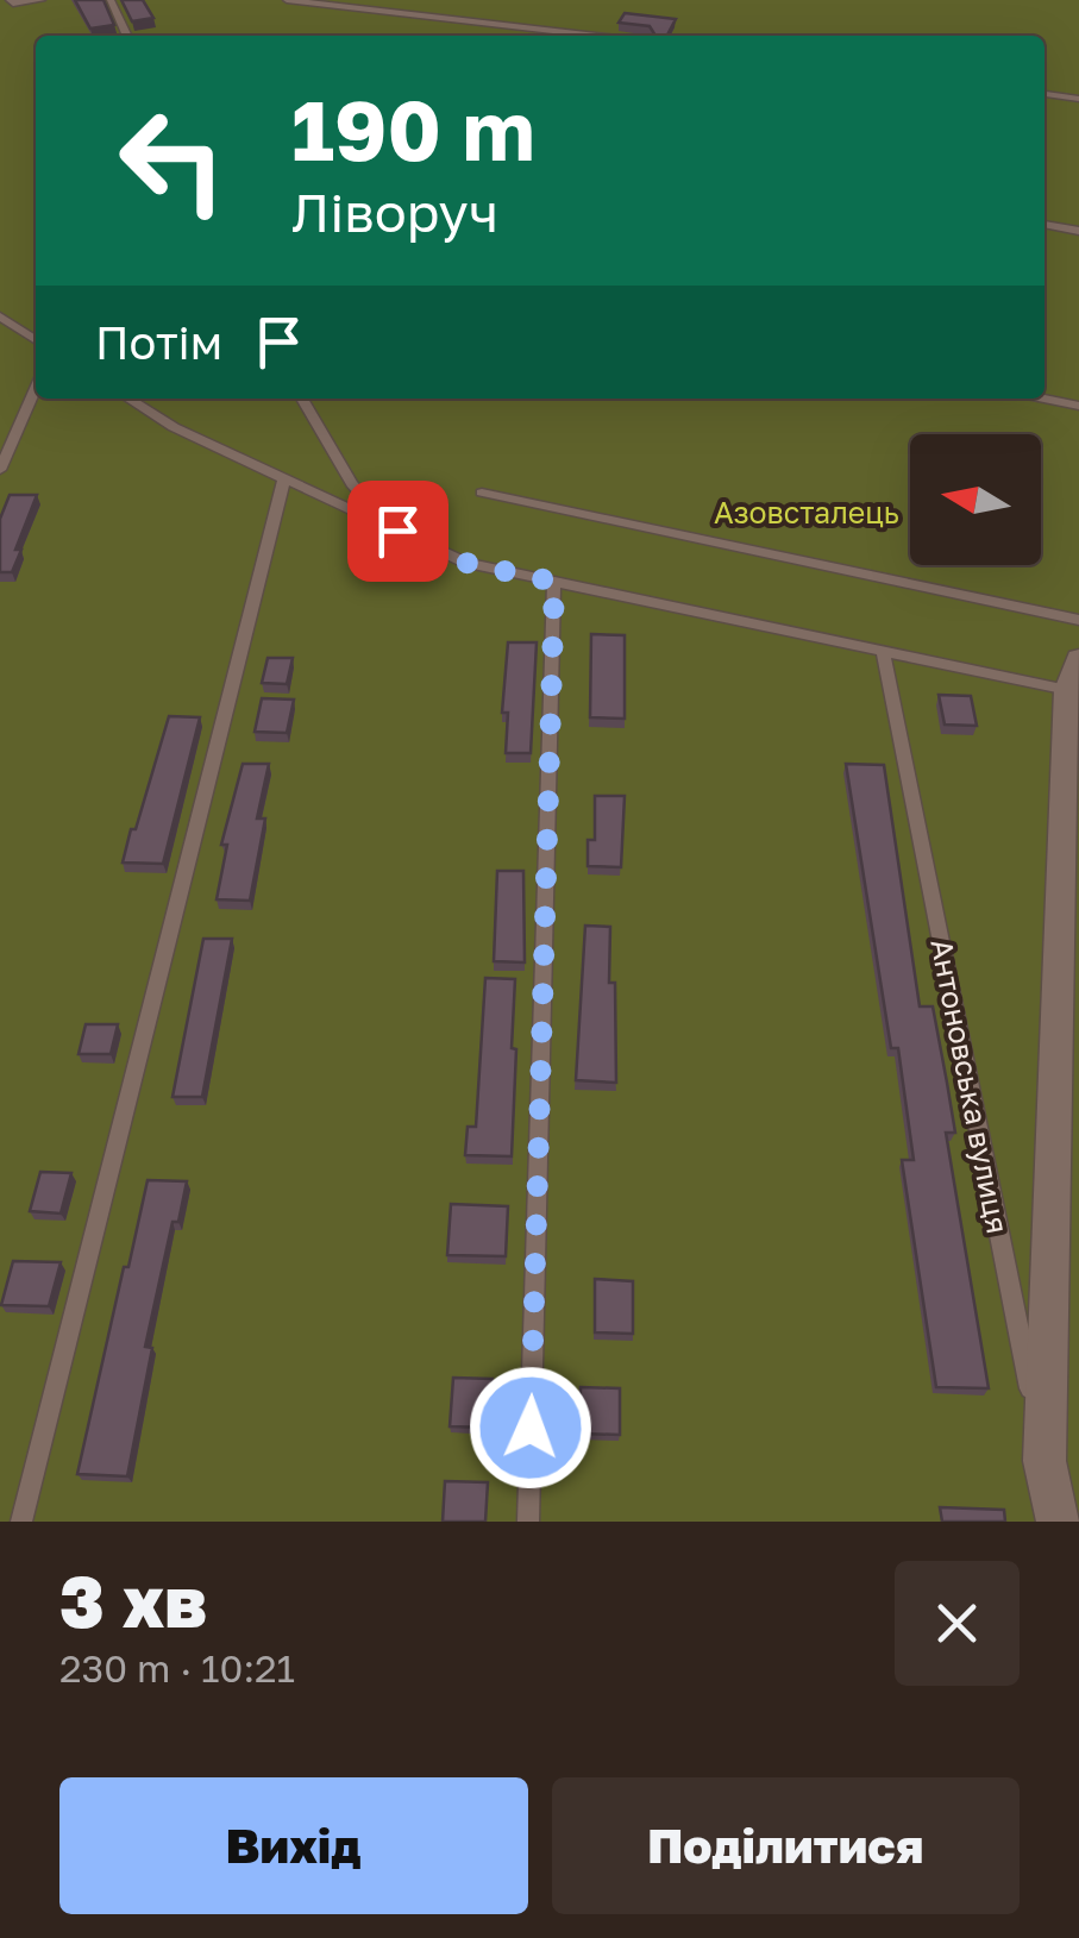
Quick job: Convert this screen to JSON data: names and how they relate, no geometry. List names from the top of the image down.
{
  "streets": {
    "street": ["Антоновська вулиця"]
  },
  "parks": ["Азовсталець"],
  "north": "left",
  "page": {
    "turn": ["190 m", "Ліворуч"],
    "then": "Потім",
    "heading": ["3 хв", "230 m · 10:21"],
    "buttons": ["Вихід", "Поділитися"]
  }
}
